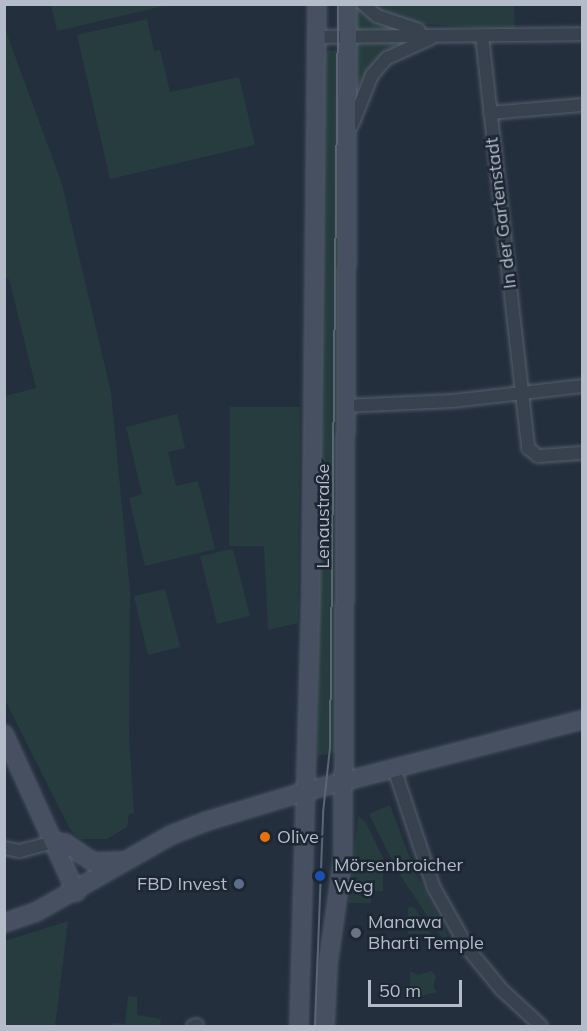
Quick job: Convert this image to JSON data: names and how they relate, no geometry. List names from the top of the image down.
{
  "streets": {
    "main road": ["Lenaustraße"],
    "street": ["In der Gartenstadt"]
  },
  "places": [
    "Olive",
    "Mörsenbroicher Weg",
    "FBD Invest",
    "Manawa Bharti Temple"
  ],
  "scale_bar": "50 m"
}
